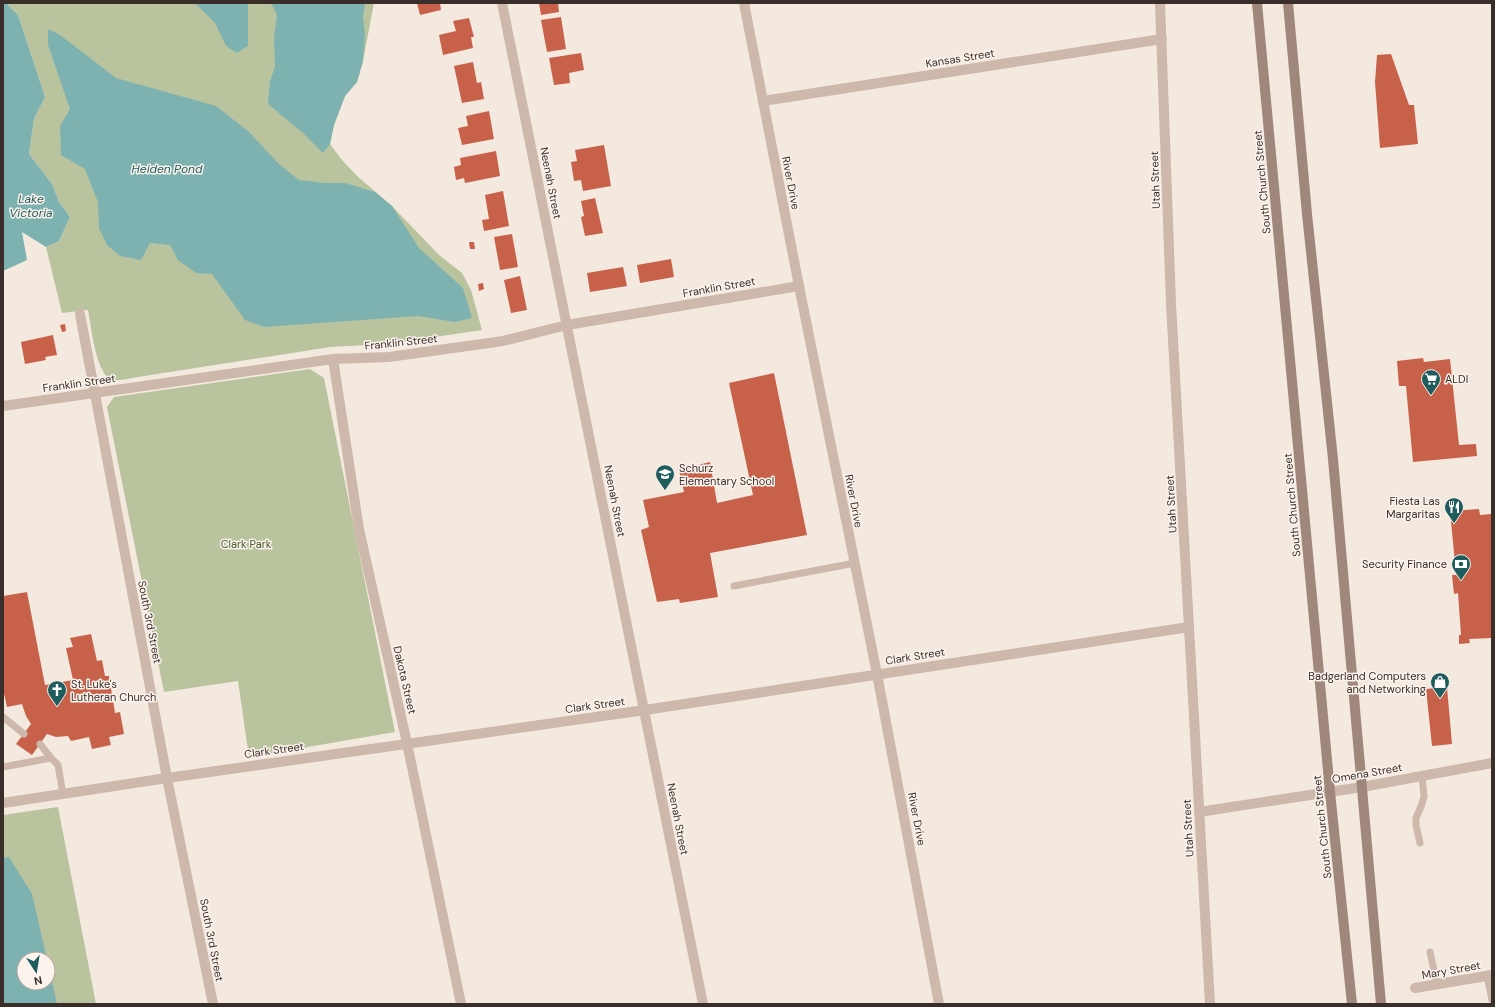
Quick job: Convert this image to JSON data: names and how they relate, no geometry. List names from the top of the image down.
{
  "streets": {
    "main road": ["South Church Street"],
    "street": [
      "Kansas Street",
      "Utah Street",
      "Neenah Street",
      "River Drive",
      "Franklin Street",
      "South 3rd Street",
      "Clark Street",
      "Dakota Street",
      "Omena Street",
      "Mary Street"
    ]
  },
  "crossings": [
    ["Kansas Street", "Utah Street"],
    ["Kansas Street", "River Drive"],
    ["Utah Street", "Clark Street"],
    ["Utah Street", "Omena Street"],
    ["South Church Street", "Omena Street"],
    ["Neenah Street", "Franklin Street"],
    ["Neenah Street", "Clark Street"],
    ["River Drive", "Franklin Street"],
    ["River Drive", "Clark Street"],
    ["Franklin Street", "South 3rd Street"],
    ["Franklin Street", "Dakota Street"],
    ["South 3rd Street", "Clark Street"],
    ["Clark Street", "Dakota Street"]
  ],
  "water": ["Heiden Pond", "Lake Victoria"],
  "parks": ["Clark Park"],
  "places": {
    "supermarket": ["ALDI"],
    "school or university": ["Schurz Elementary School"],
    "restaurant": ["Fiesta Las Margaritas"],
    "bank": ["Security Finance"],
    "shop": ["Badgerland Computers and Networking"],
    "church": ["St. Luke's Lutheran Church"]
  },
  "north": "bottom"
}
